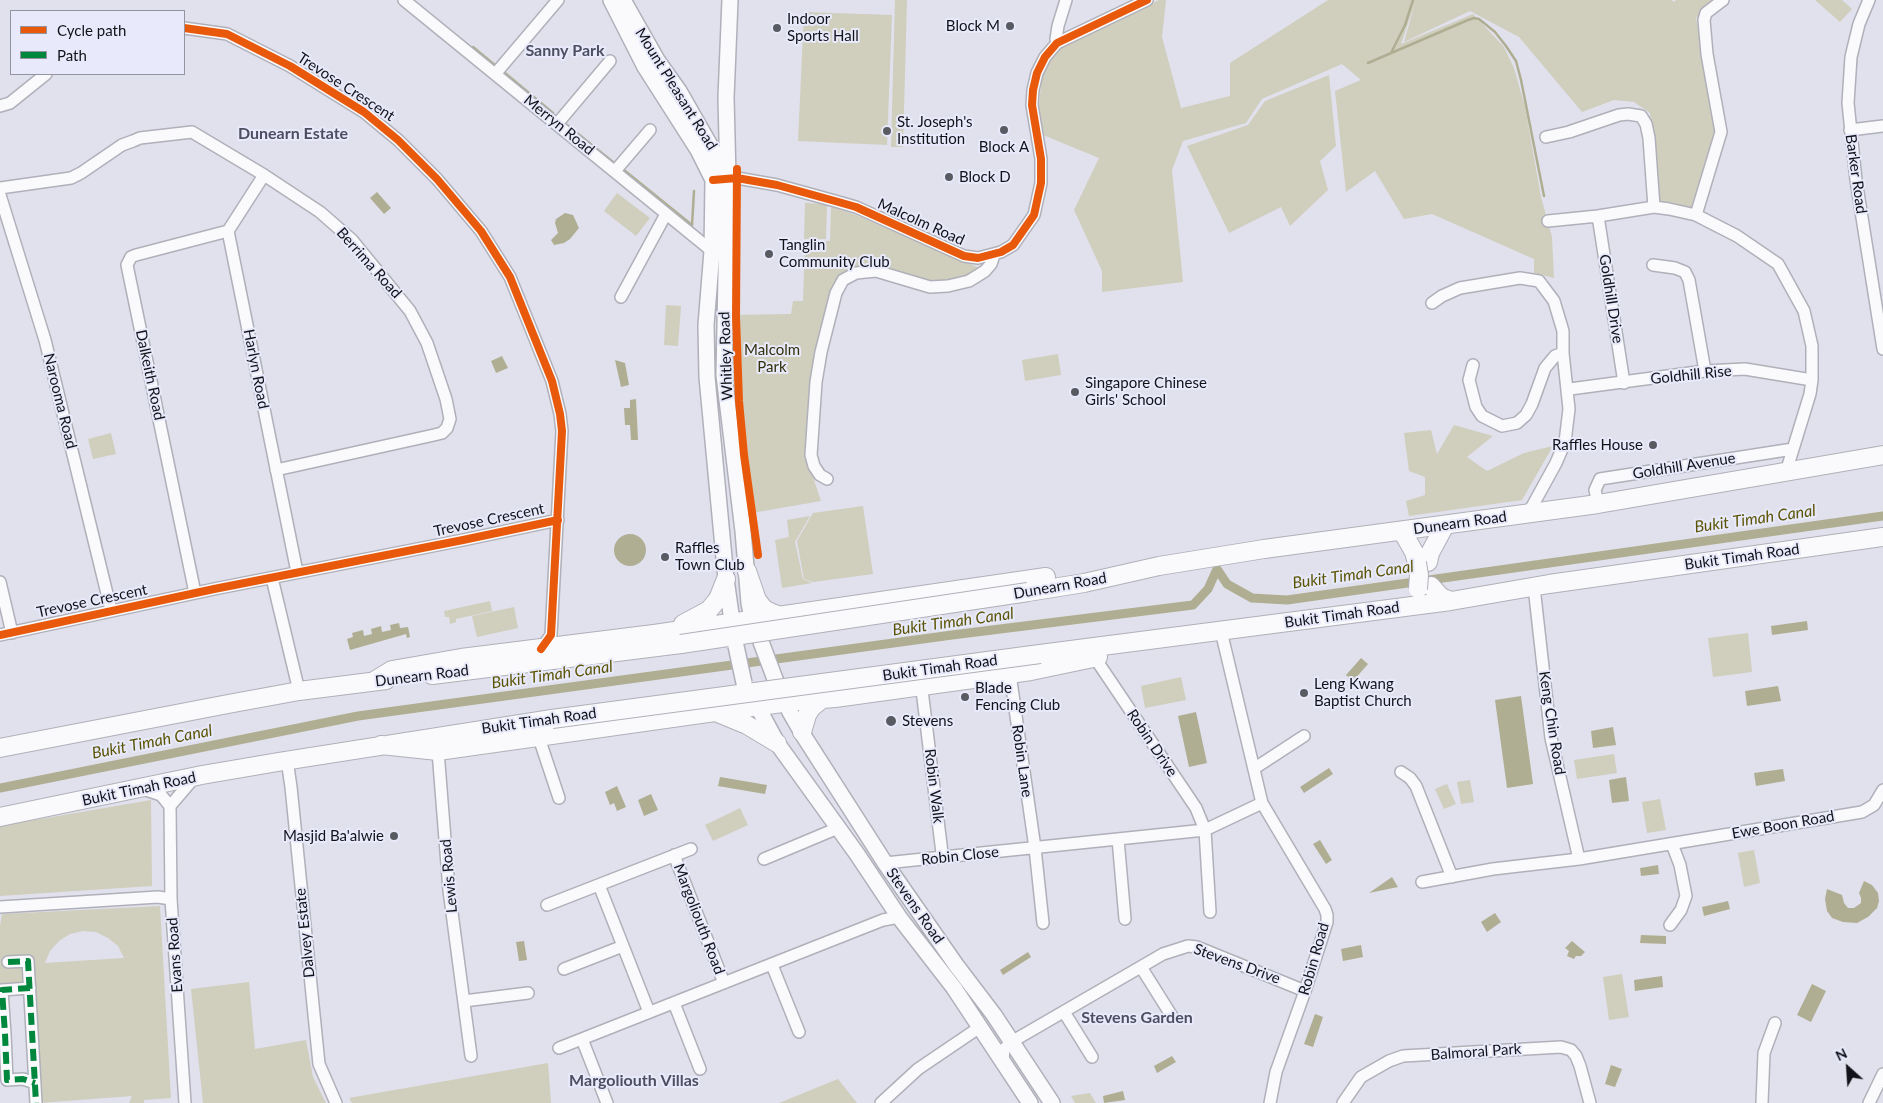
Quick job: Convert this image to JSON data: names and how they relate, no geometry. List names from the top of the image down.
{
  "streets": {
    "highway": ["Dunearn Road", "Bukit Timah Road"],
    "main road": ["Mount Pleasant Road", "Whitley Road", "Stevens Road"],
    "street": [
      "Trevose Crescent",
      "Merryn Road",
      "Barker Road",
      "Malcolm Road",
      "Berrima Road",
      "Goldhill Drive",
      "Harlyn Road",
      "Dalkeith Road",
      "Goldhill Rise",
      "Narooma Road",
      "Goldhill Avenue",
      "Keng Chin Road",
      "Robin Drive",
      "Robin Lane",
      "Robin Walk",
      "Ewe Boon Road",
      "Robin Close",
      "Lewis Road",
      "Margoliouth Road",
      "Dalvey Estate",
      "Evans Road",
      "Robin Road",
      "Stevens Drive",
      "Balmoral Park"
    ]
  },
  "crossings": [
    ["Trevose Crescent", "Harlyn Road"],
    ["Trevose Crescent", "Dalkeith Road"],
    ["Trevose Crescent", "Narooma Road"],
    ["Mount Pleasant Road", "Malcolm Road"],
    ["Mount Pleasant Road", "Whitley Road"],
    ["Merryn Road", "Whitley Road"],
    ["Malcolm Road", "Whitley Road"],
    ["Berrima Road", "Harlyn Road"],
    ["Goldhill Drive", "Goldhill Rise"],
    ["Whitley Road", "Stevens Road"],
    ["Harlyn Road", "Dalkeith Road"],
    ["Goldhill Avenue", "Dunearn Road"],
    ["Bukit Timah Road", "Keng Chin Road"],
    ["Bukit Timah Road", "Dalvey Estate"],
    ["Bukit Timah Road", "Robin Road"],
    ["Keng Chin Road", "Ewe Boon Road"],
    ["Robin Drive", "Robin Close"],
    ["Robin Lane", "Robin Close"],
    ["Robin Walk", "Robin Close"],
    ["Robin Close", "Stevens Road"],
    ["Robin Close", "Robin Road"],
    ["Stevens Road", "Margoliouth Road"],
    ["Stevens Road", "Stevens Drive"],
    ["Robin Road", "Stevens Drive"]
  ],
  "districts": [
    "Sanny Park",
    "Dunearn Estate",
    "Stevens Garden",
    "Margoliouth Villas"
  ],
  "water": ["Bukit Timah Canal"],
  "parks": ["Malcolm Park"],
  "places": [
    "Block M",
    "Indoor Sports Hall",
    "Block A",
    "St. Joseph's Institution",
    "Block D",
    "Tanglin Community Club",
    "Singapore Chinese Girls' School",
    "Raffles House",
    "Raffles Town Club",
    "Leng Kwang Baptist Church",
    "Blade Fencing Club",
    "Stevens",
    "Masjid Ba'alwie"
  ],
  "legend": ["Cycle path", "Path"],
  "north": "top left"
}
